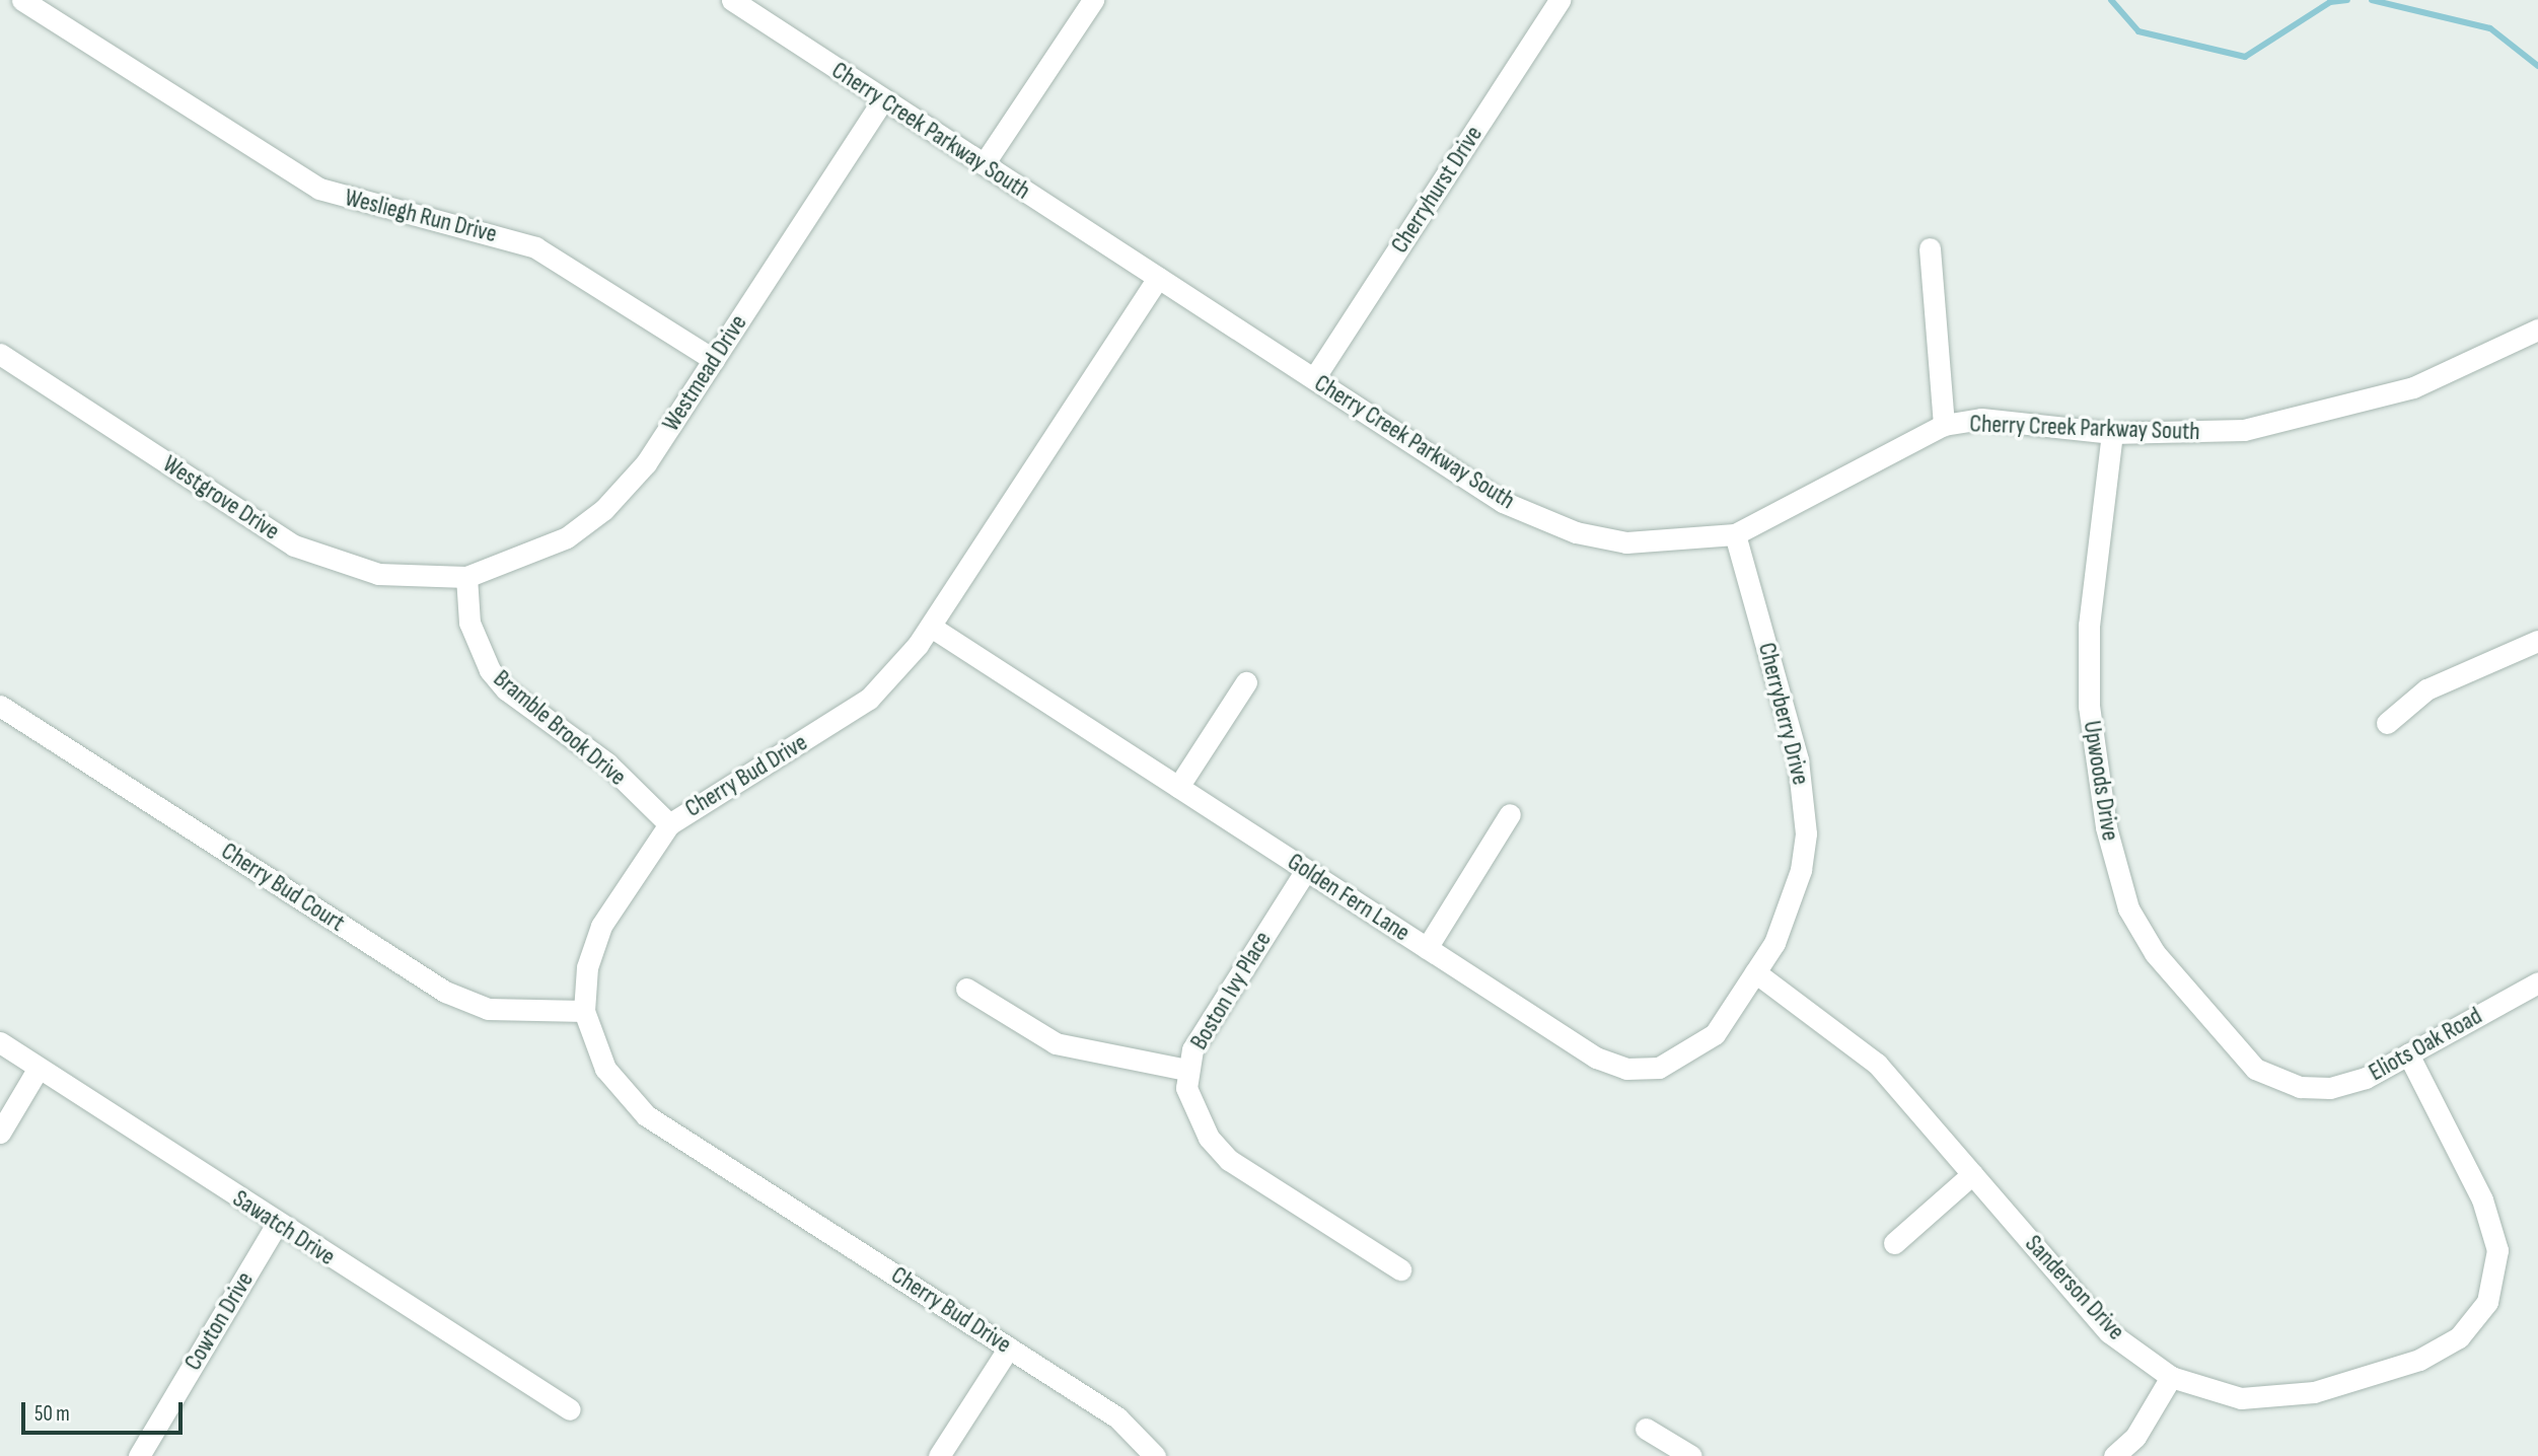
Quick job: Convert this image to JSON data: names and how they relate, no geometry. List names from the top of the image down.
{
  "streets": {
    "street": [
      "Cherry Creek Parkway South",
      "Cherryhurst Drive",
      "Wesliegh Run Drive",
      "Westmead Drive",
      "Westgrove Drive",
      "Cherryberry Drive",
      "Bramble Brook Drive",
      "Cherry Bud Drive",
      "Upwoods Drive",
      "Cherry Bud Court",
      "Golden Fern Lane",
      "Boston Ivy Place",
      "Eliots Oak Road",
      "Sawatch Drive",
      "Sanderson Drive",
      "Cowton Drive"
    ]
  },
  "crossings": [
    ["Cherry Creek Parkway South", "Cherryhurst Drive"],
    ["Cherry Creek Parkway South", "Westmead Drive"],
    ["Cherry Creek Parkway South", "Cherryberry Drive"],
    ["Cherry Creek Parkway South", "Cherry Bud Drive"],
    ["Cherry Creek Parkway South", "Upwoods Drive"],
    ["Wesliegh Run Drive", "Westmead Drive"],
    ["Westmead Drive", "Westgrove Drive"],
    ["Westmead Drive", "Bramble Brook Drive"],
    ["Westgrove Drive", "Bramble Brook Drive"],
    ["Cherryberry Drive", "Golden Fern Lane"],
    ["Cherryberry Drive", "Sanderson Drive"],
    ["Bramble Brook Drive", "Cherry Bud Drive"],
    ["Cherry Bud Drive", "Cherry Bud Court"],
    ["Cherry Bud Drive", "Golden Fern Lane"],
    ["Upwoods Drive", "Eliots Oak Road"],
    ["Golden Fern Lane", "Boston Ivy Place"],
    ["Golden Fern Lane", "Sanderson Drive"],
    ["Eliots Oak Road", "Sanderson Drive"],
    ["Sawatch Drive", "Cowton Drive"]
  ],
  "scale_bar": "50 m"
}
